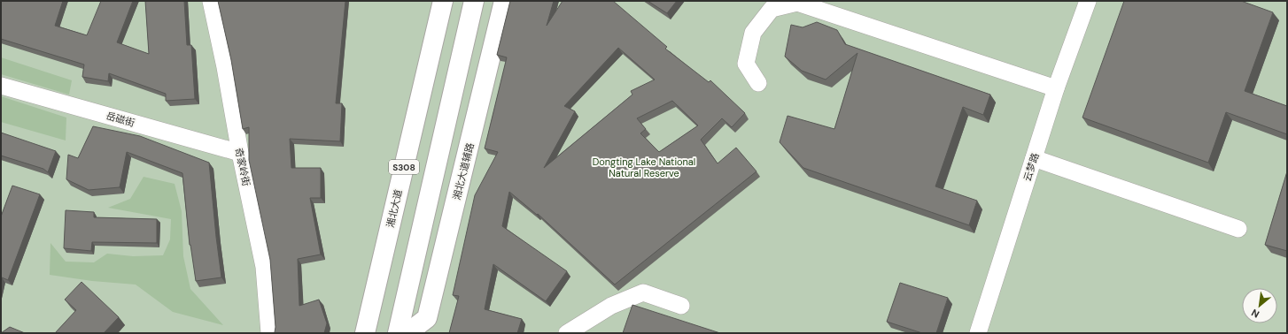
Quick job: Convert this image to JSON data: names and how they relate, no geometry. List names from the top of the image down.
{
  "streets": {
    "main road": ["S308", "湘北大道辅路", "湘北大道"],
    "street": ["岳磁街", "奇家岭街", "云梦路"]
  },
  "crossings": [
    ["岳磁街", "奇家岭街"]
  ],
  "parks": ["Dongting Lake National Natural Reserve"],
  "north": "bottom left"
}
